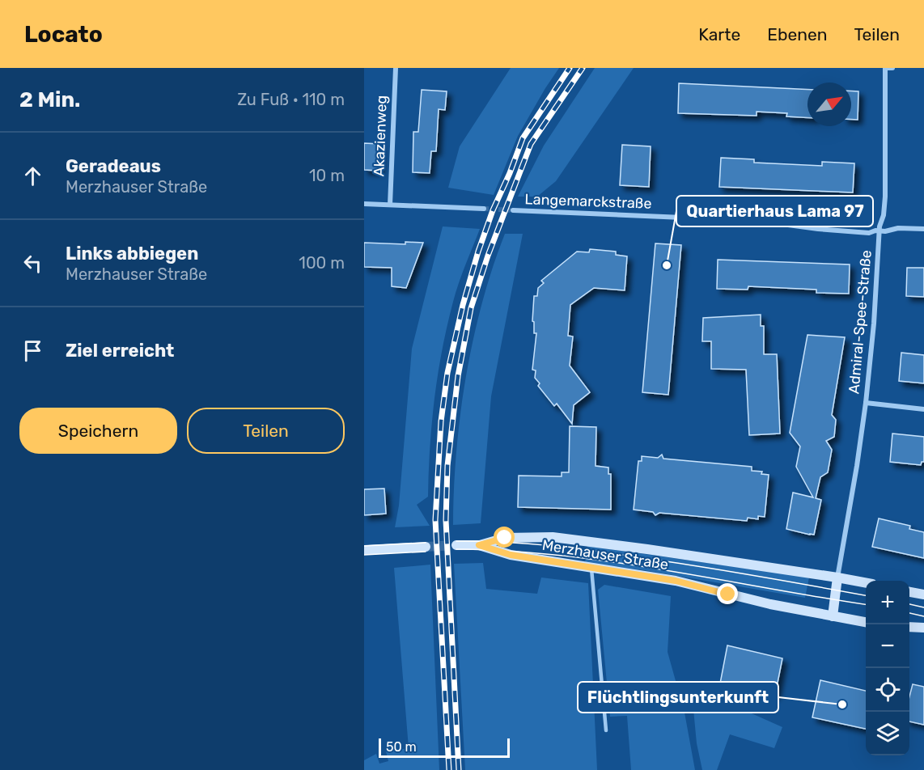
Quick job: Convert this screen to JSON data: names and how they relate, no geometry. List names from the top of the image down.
{
  "streets": {
    "main road": ["Merzhauser Straße"],
    "street": ["Akazienweg", "Langemarckstraße", "Admiral-Spee-Straße"]
  },
  "crossings": [
    ["Langemarckstraße", "Admiral-Spee-Straße"],
    ["Admiral-Spee-Straße", "Merzhauser Straße"]
  ],
  "places": ["Quartierhaus Lama 97", "Flüchtlingsunterkunft"],
  "scale_bar": "50 m",
  "north": "top right",
  "page": {
    "header": "Locato",
    "nav": ["Karte", "Ebenen", "Teilen"],
    "heading": ["2 Min.", "Zu Fuß · 110 m"],
    "list": [
      ["Geradeaus", "Merzhauser Straße", "10 m"],
      ["Links abbiegen", "Merzhauser Straße", "100 m"],
      "Ziel erreicht"
    ],
    "buttons": ["Speichern", "Teilen"],
    "map_buttons": ["+", "−"],
    "scale": "50 m"
  }
}
